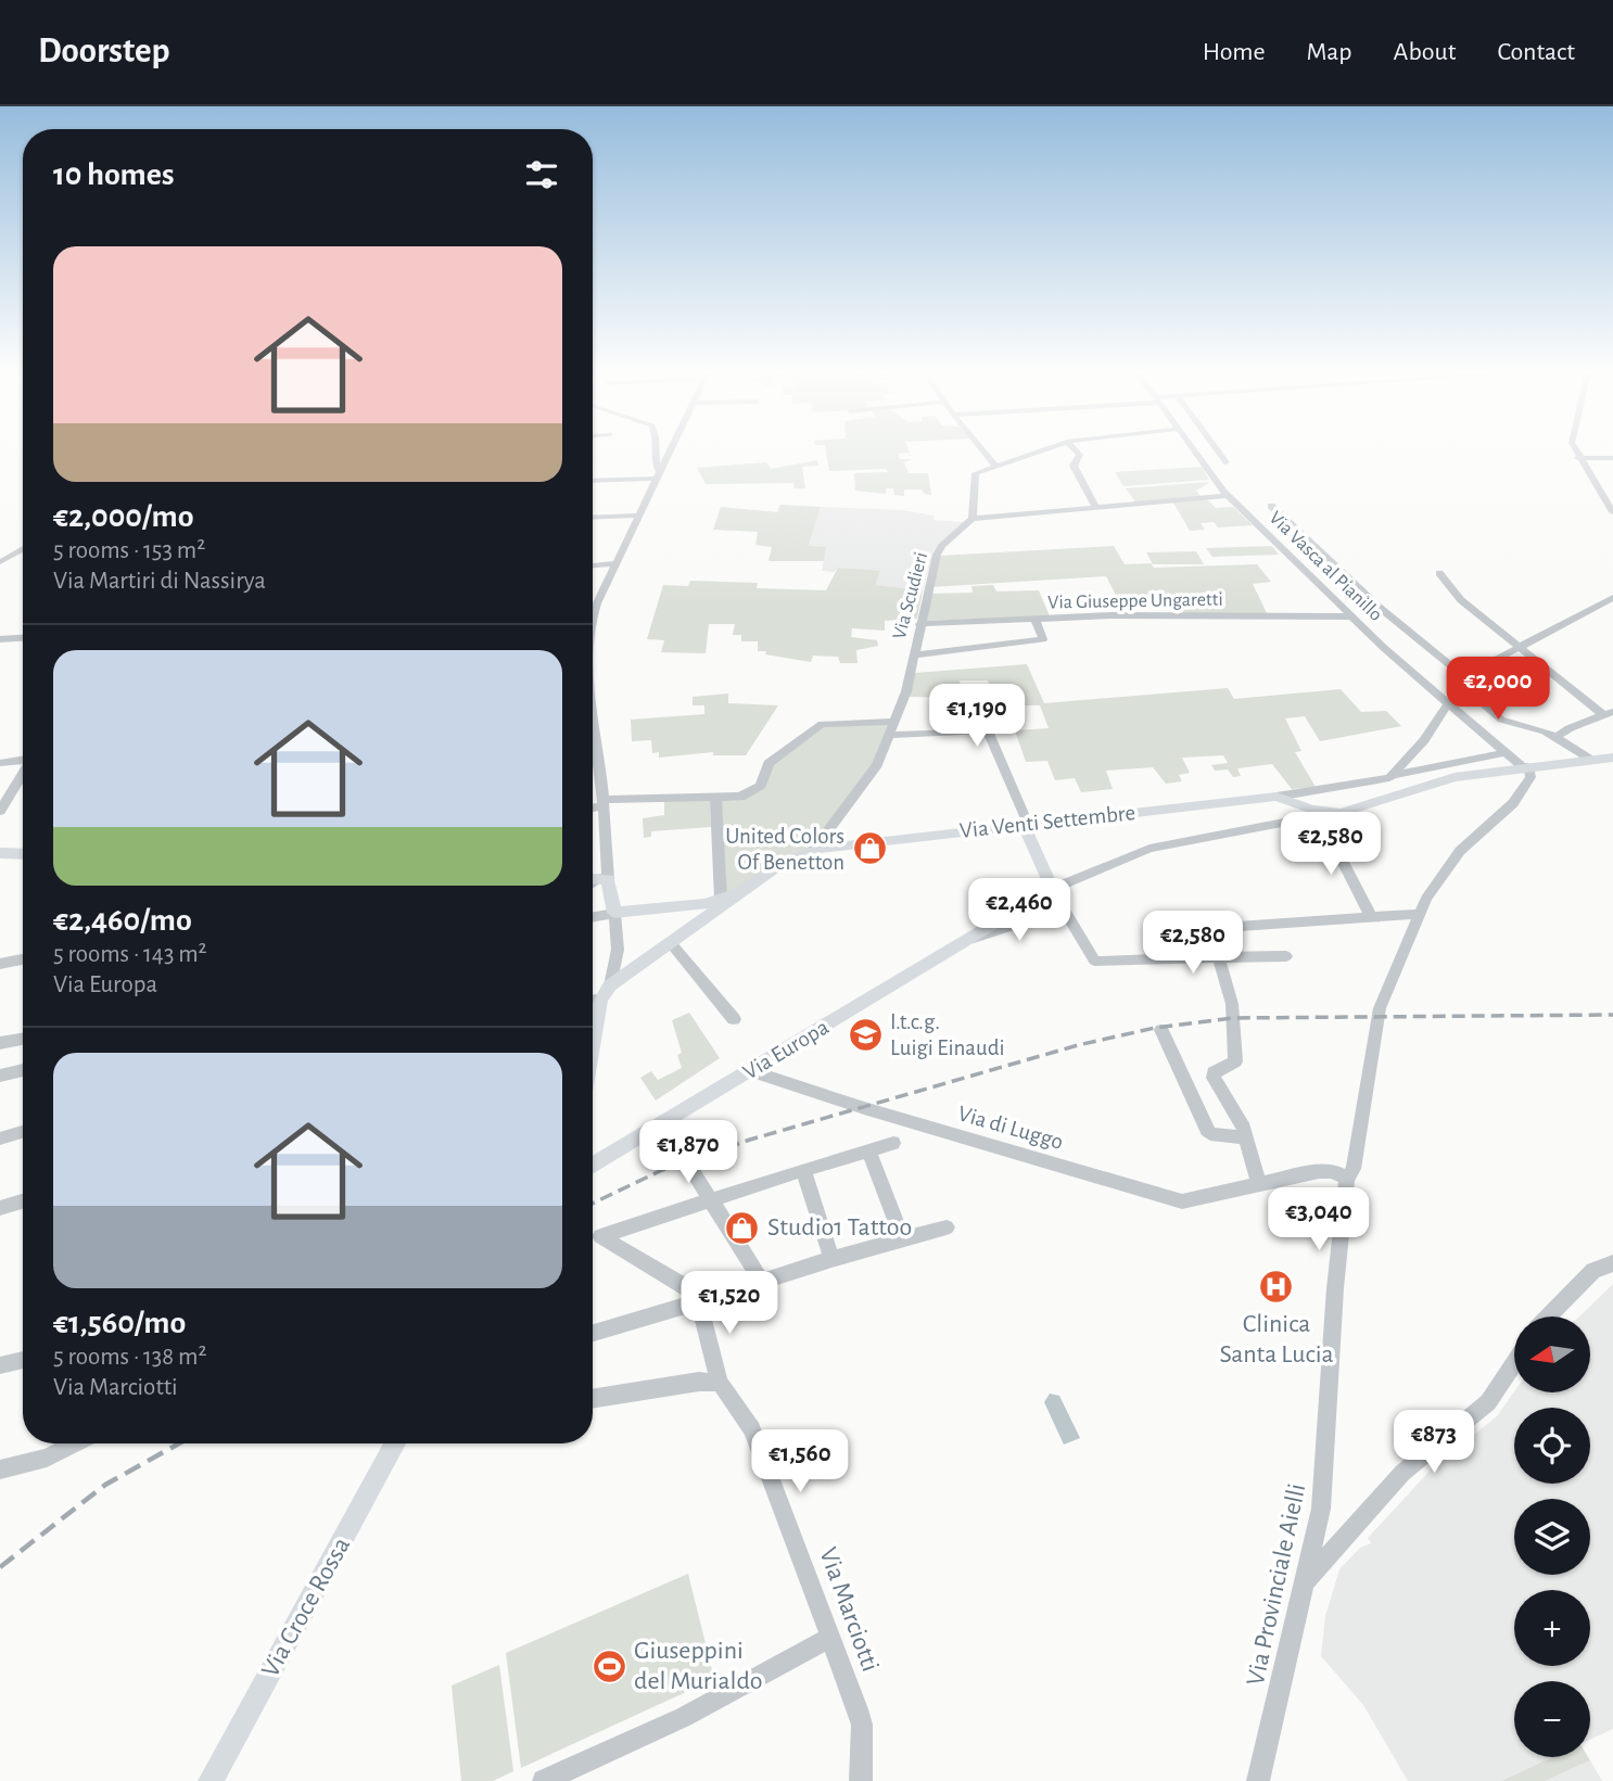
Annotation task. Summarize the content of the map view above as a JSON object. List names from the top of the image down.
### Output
{
  "streets": {
    "main road": ["Via Venti Settembre", "Via Europa", "Via Croce Rossa"],
    "street": [
      "Via Vasca al Pianillo",
      "Via Scudieri",
      "Via Giuseppe Ungaretti",
      "Via di Luggo",
      "Via Provinciale Aielli",
      "Via Marciotti"
    ]
  },
  "crossings": [
    ["Via Vasca al Pianillo", "Via Giuseppe Ungaretti"],
    ["Via Vasca al Pianillo", "Via Provinciale Aielli"],
    ["Via Scudieri", "Via Giuseppe Ungaretti"],
    ["Via Scudieri", "Via Venti Settembre"],
    ["Via Europa", "Via di Luggo"],
    ["Via di Luggo", "Via Provinciale Aielli"]
  ],
  "places": {
    "shop": ["United Colors Of Benetton", "Studio1 Tattoo"],
    "school or university": ["I.t.c.g. Luigi Einaudi"],
    "hospital": ["Clinica Santa Lucia"],
    "sports": ["Giuseppini del Murialdo"]
  },
  "north": "left",
  "page": {
    "header": "Doorstep",
    "nav": [
      "Home",
      "Map",
      "About",
      "Contact"
    ],
    "heading": "10 homes",
    "list": [
      {
        "name": "€2,000/mo",
        "note": "5 rooms · 153 m² · Via Martiri di Nassirya"
      },
      {
        "name": "€2,460/mo",
        "note": "5 rooms · 143 m² · Via Europa"
      },
      {
        "name": "€1,560/mo",
        "note": "5 rooms · 138 m² · Via Marciotti"
      }
    ],
    "price": [
      "€2,000",
      "€1,190",
      "€2,580",
      "€2,460",
      "€2,580",
      "€1,870",
      "€3,040",
      "€1,520",
      "€873",
      "€1,560"
    ],
    "map_buttons": ["+", "−"]
  }
}
